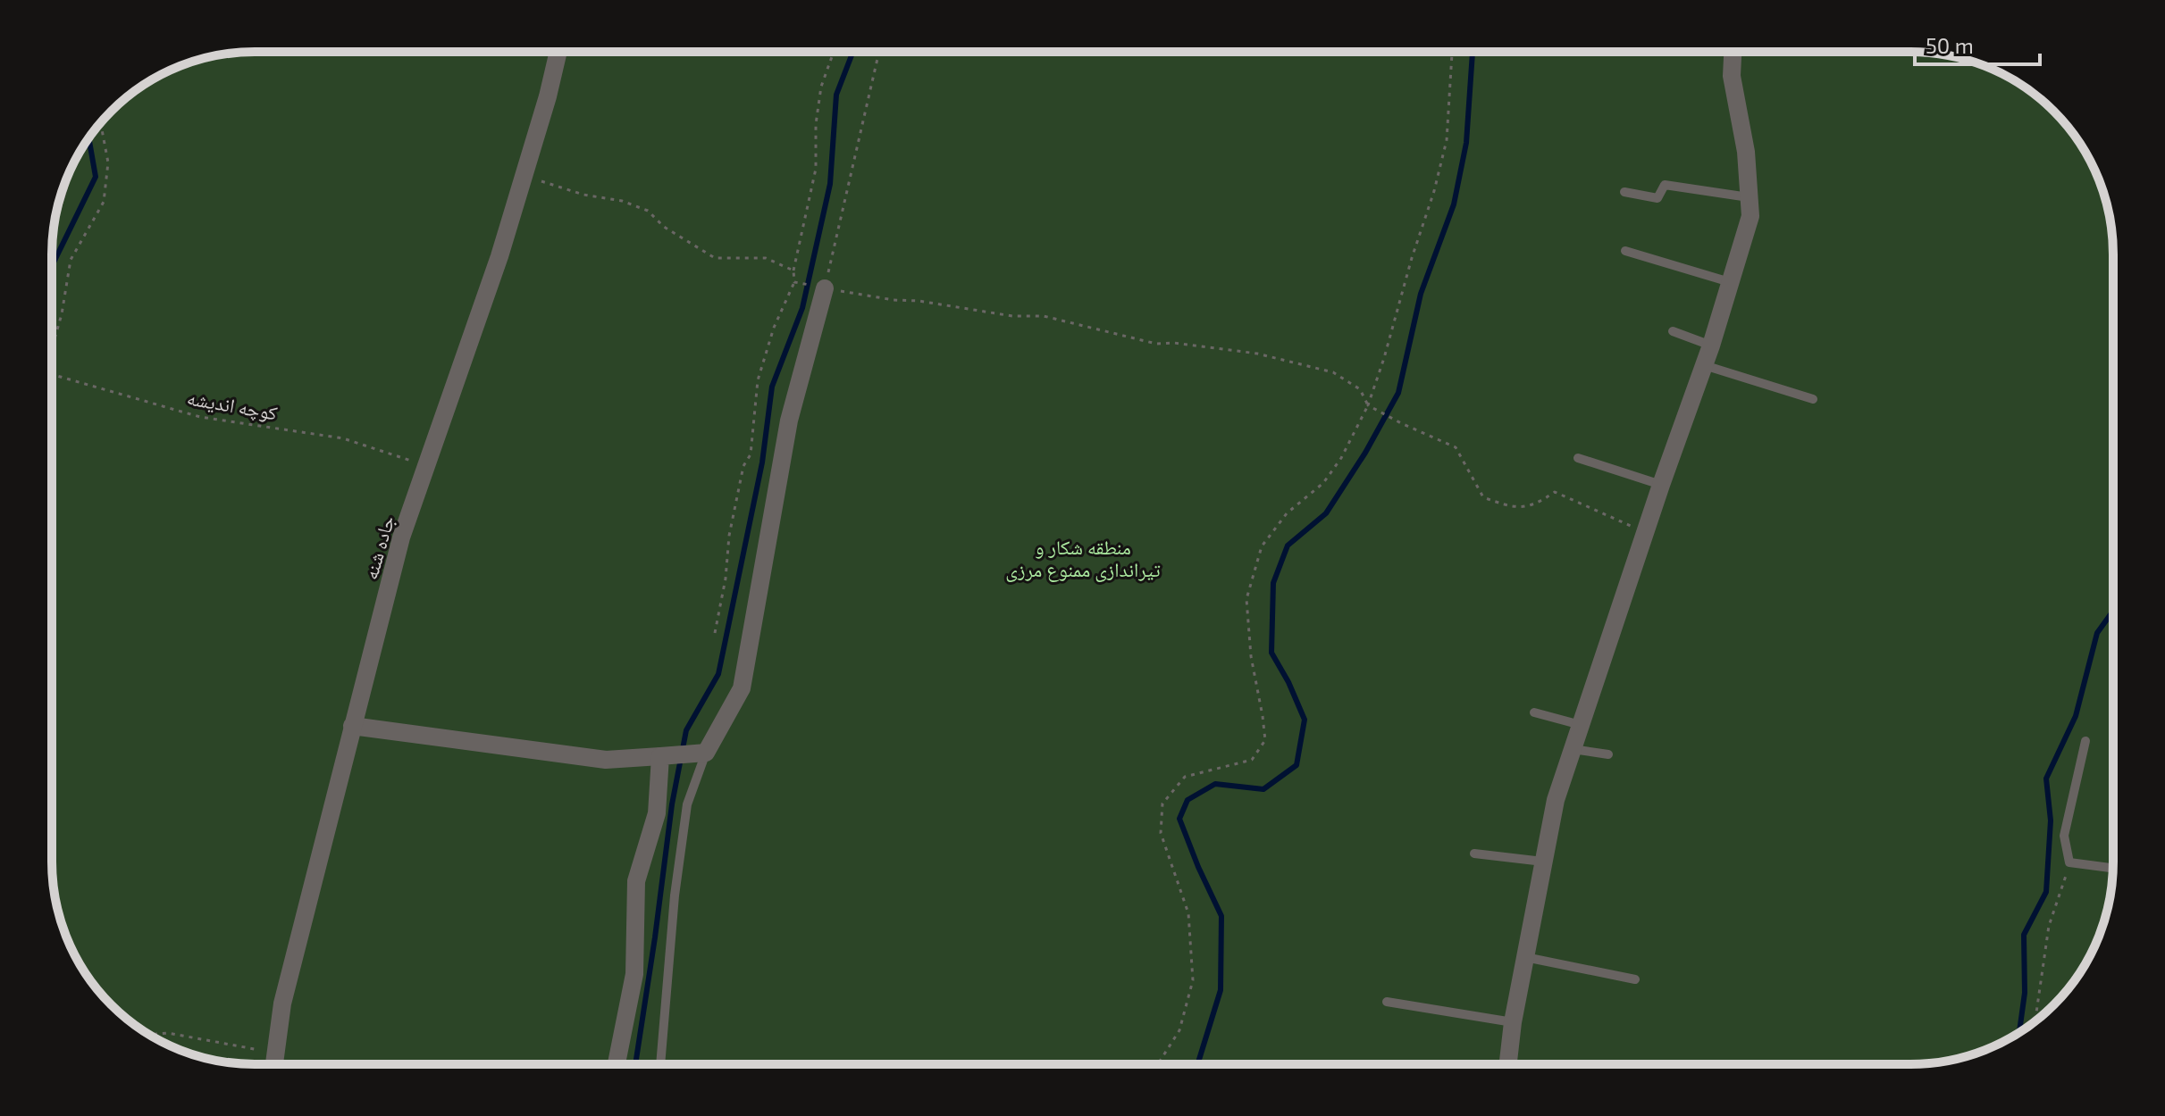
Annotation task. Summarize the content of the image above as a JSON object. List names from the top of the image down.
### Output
{
  "streets": {
    "street": ["جاده شنه"],
    "path": ["کوچه اندیشه"]
  },
  "crossings": [
    ["کوچه اندیشه", "جاده شنه"]
  ],
  "parks": ["منطقه شکار و تیراندازی ممنوع مرزی"],
  "scale_bar": "50 m"
}
